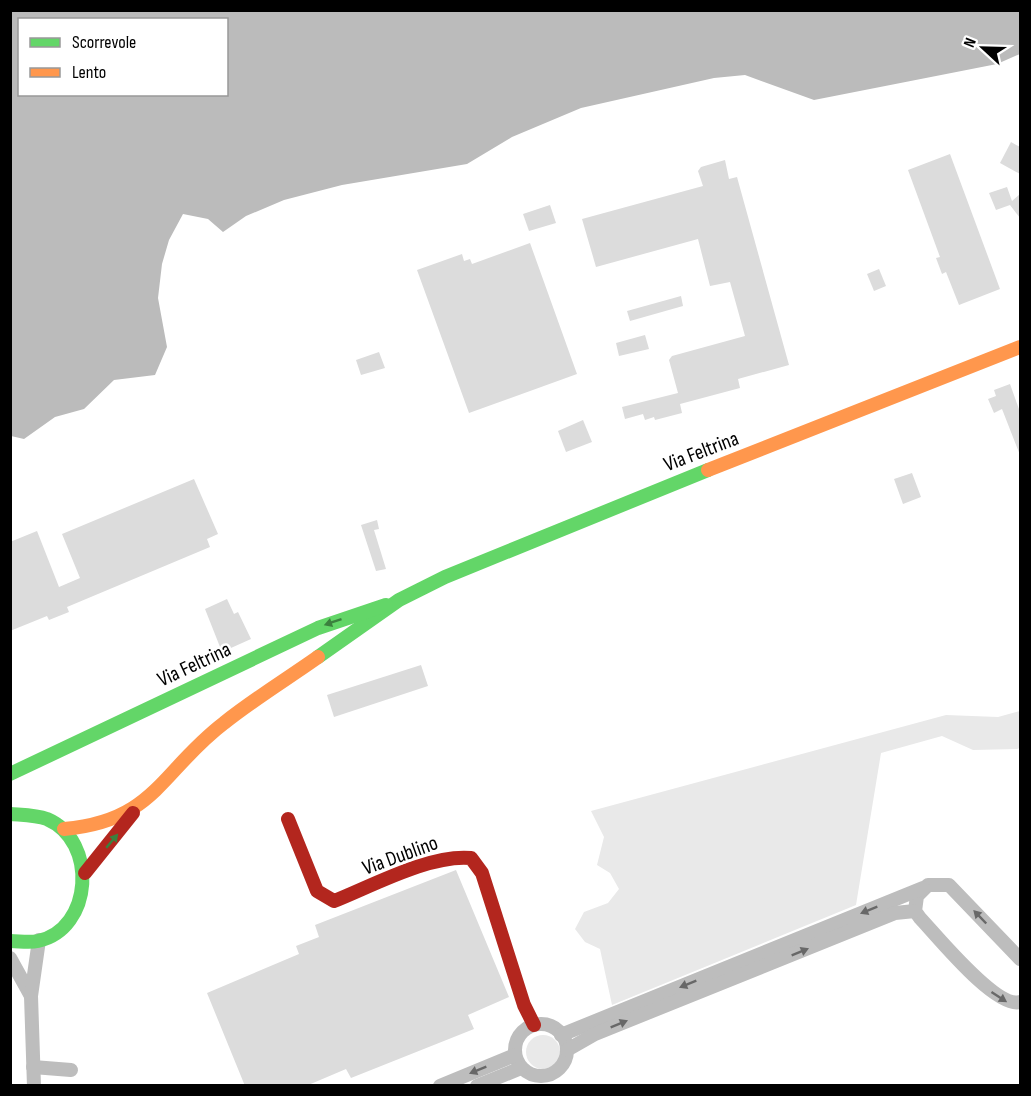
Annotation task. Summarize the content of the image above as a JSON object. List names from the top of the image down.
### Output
{
  "streets": {
    "main road": ["Via Feltrina", "Via Dublino"]
  },
  "legend": ["Scorrevole", "Lento"],
  "north": "left"
}
